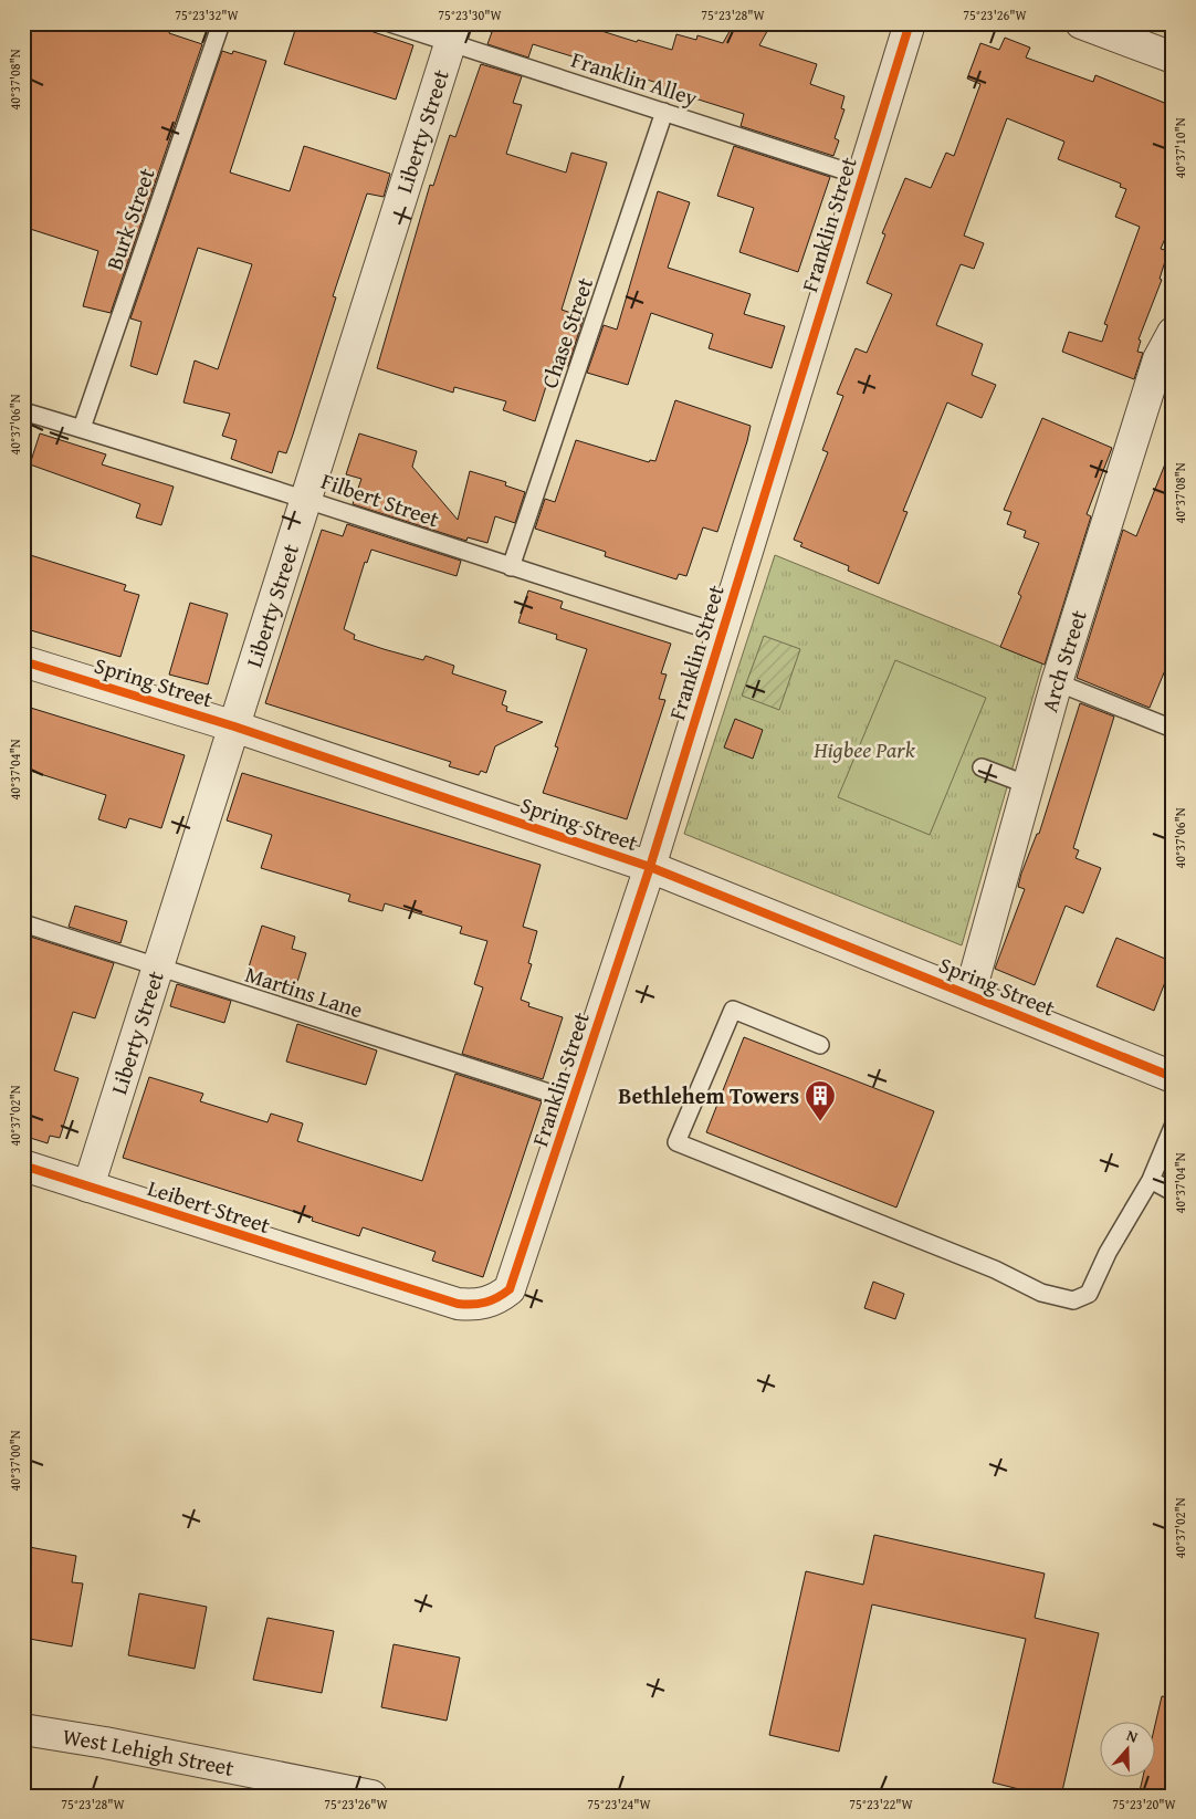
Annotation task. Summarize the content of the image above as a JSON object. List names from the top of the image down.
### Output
{
  "streets": {
    "street": [
      "Liberty Street",
      "Franklin Street",
      "Arch Street",
      "Spring Street",
      "Leibert Street",
      "West Lehigh Street"
    ],
    "lane": [
      "Franklin Alley",
      "Burk Street",
      "Chase Street",
      "Filbert Street",
      "Martins Lane"
    ]
  },
  "crossings": [
    ["Franklin Alley", "Liberty Street"],
    ["Franklin Alley", "Franklin Street"],
    ["Franklin Alley", "Chase Street"],
    ["Liberty Street", "Filbert Street"],
    ["Liberty Street", "Spring Street"],
    ["Liberty Street", "Martins Lane"],
    ["Liberty Street", "Leibert Street"],
    ["Burk Street", "Filbert Street"],
    ["Franklin Street", "Filbert Street"],
    ["Franklin Street", "Spring Street"],
    ["Franklin Street", "Martins Lane"],
    ["Franklin Street", "Leibert Street"],
    ["Chase Street", "Filbert Street"],
    ["Arch Street", "Spring Street"]
  ],
  "parks": ["Higbee Park"],
  "places": {
    "building": ["Bethlehem Towers"]
  },
  "north": "top",
  "coordinates": [
    "75°23'32\"W",
    "75°23'30\"W",
    "75°23'28\"W",
    "75°23'26\"W",
    "40°37'08\"N",
    "40°37'10\"N",
    "40°37'06\"N",
    "40°37'04\"N",
    "40°37'02\"N",
    "40°37'00\"N",
    "75°23'24\"W",
    "75°23'22\"W",
    "75°23'20\"W"
  ]
}
